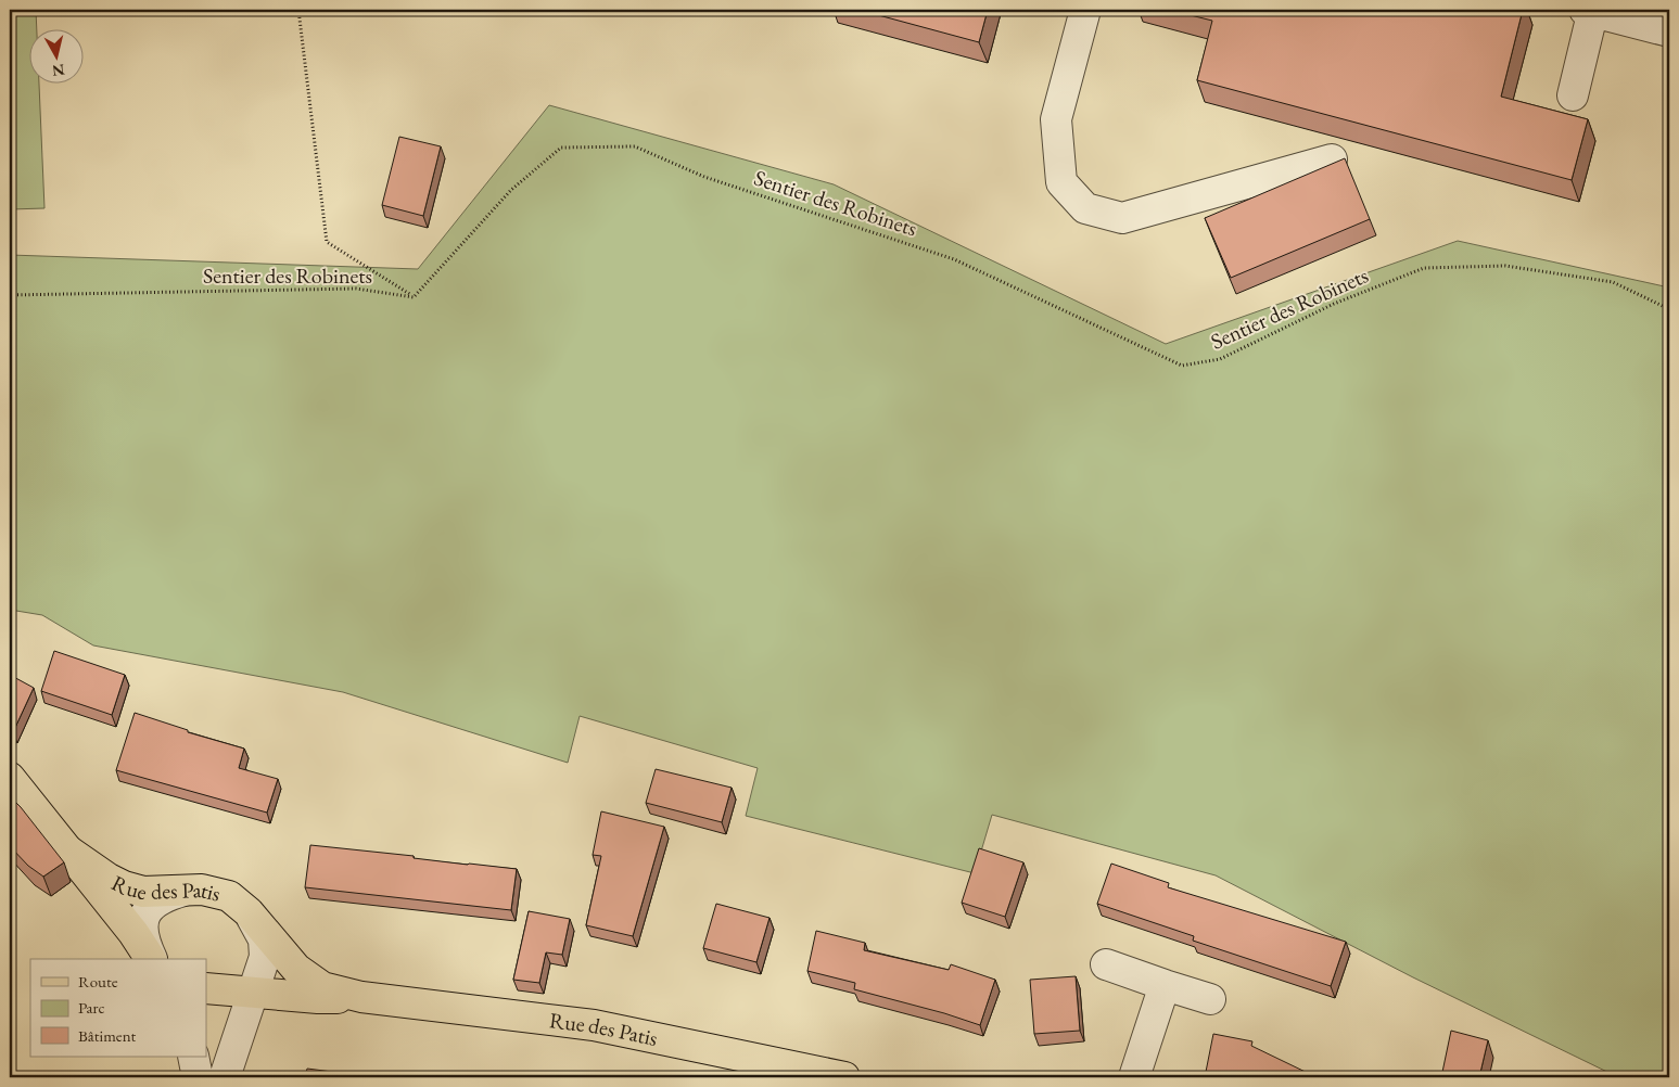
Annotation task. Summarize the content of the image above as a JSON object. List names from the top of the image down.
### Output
{
  "streets": {
    "main road": ["Rue des Patis"],
    "path": ["Sentier des Robinets"]
  },
  "legend": ["Route", "Parc", "Bâtiment"],
  "north": "bottom"
}
